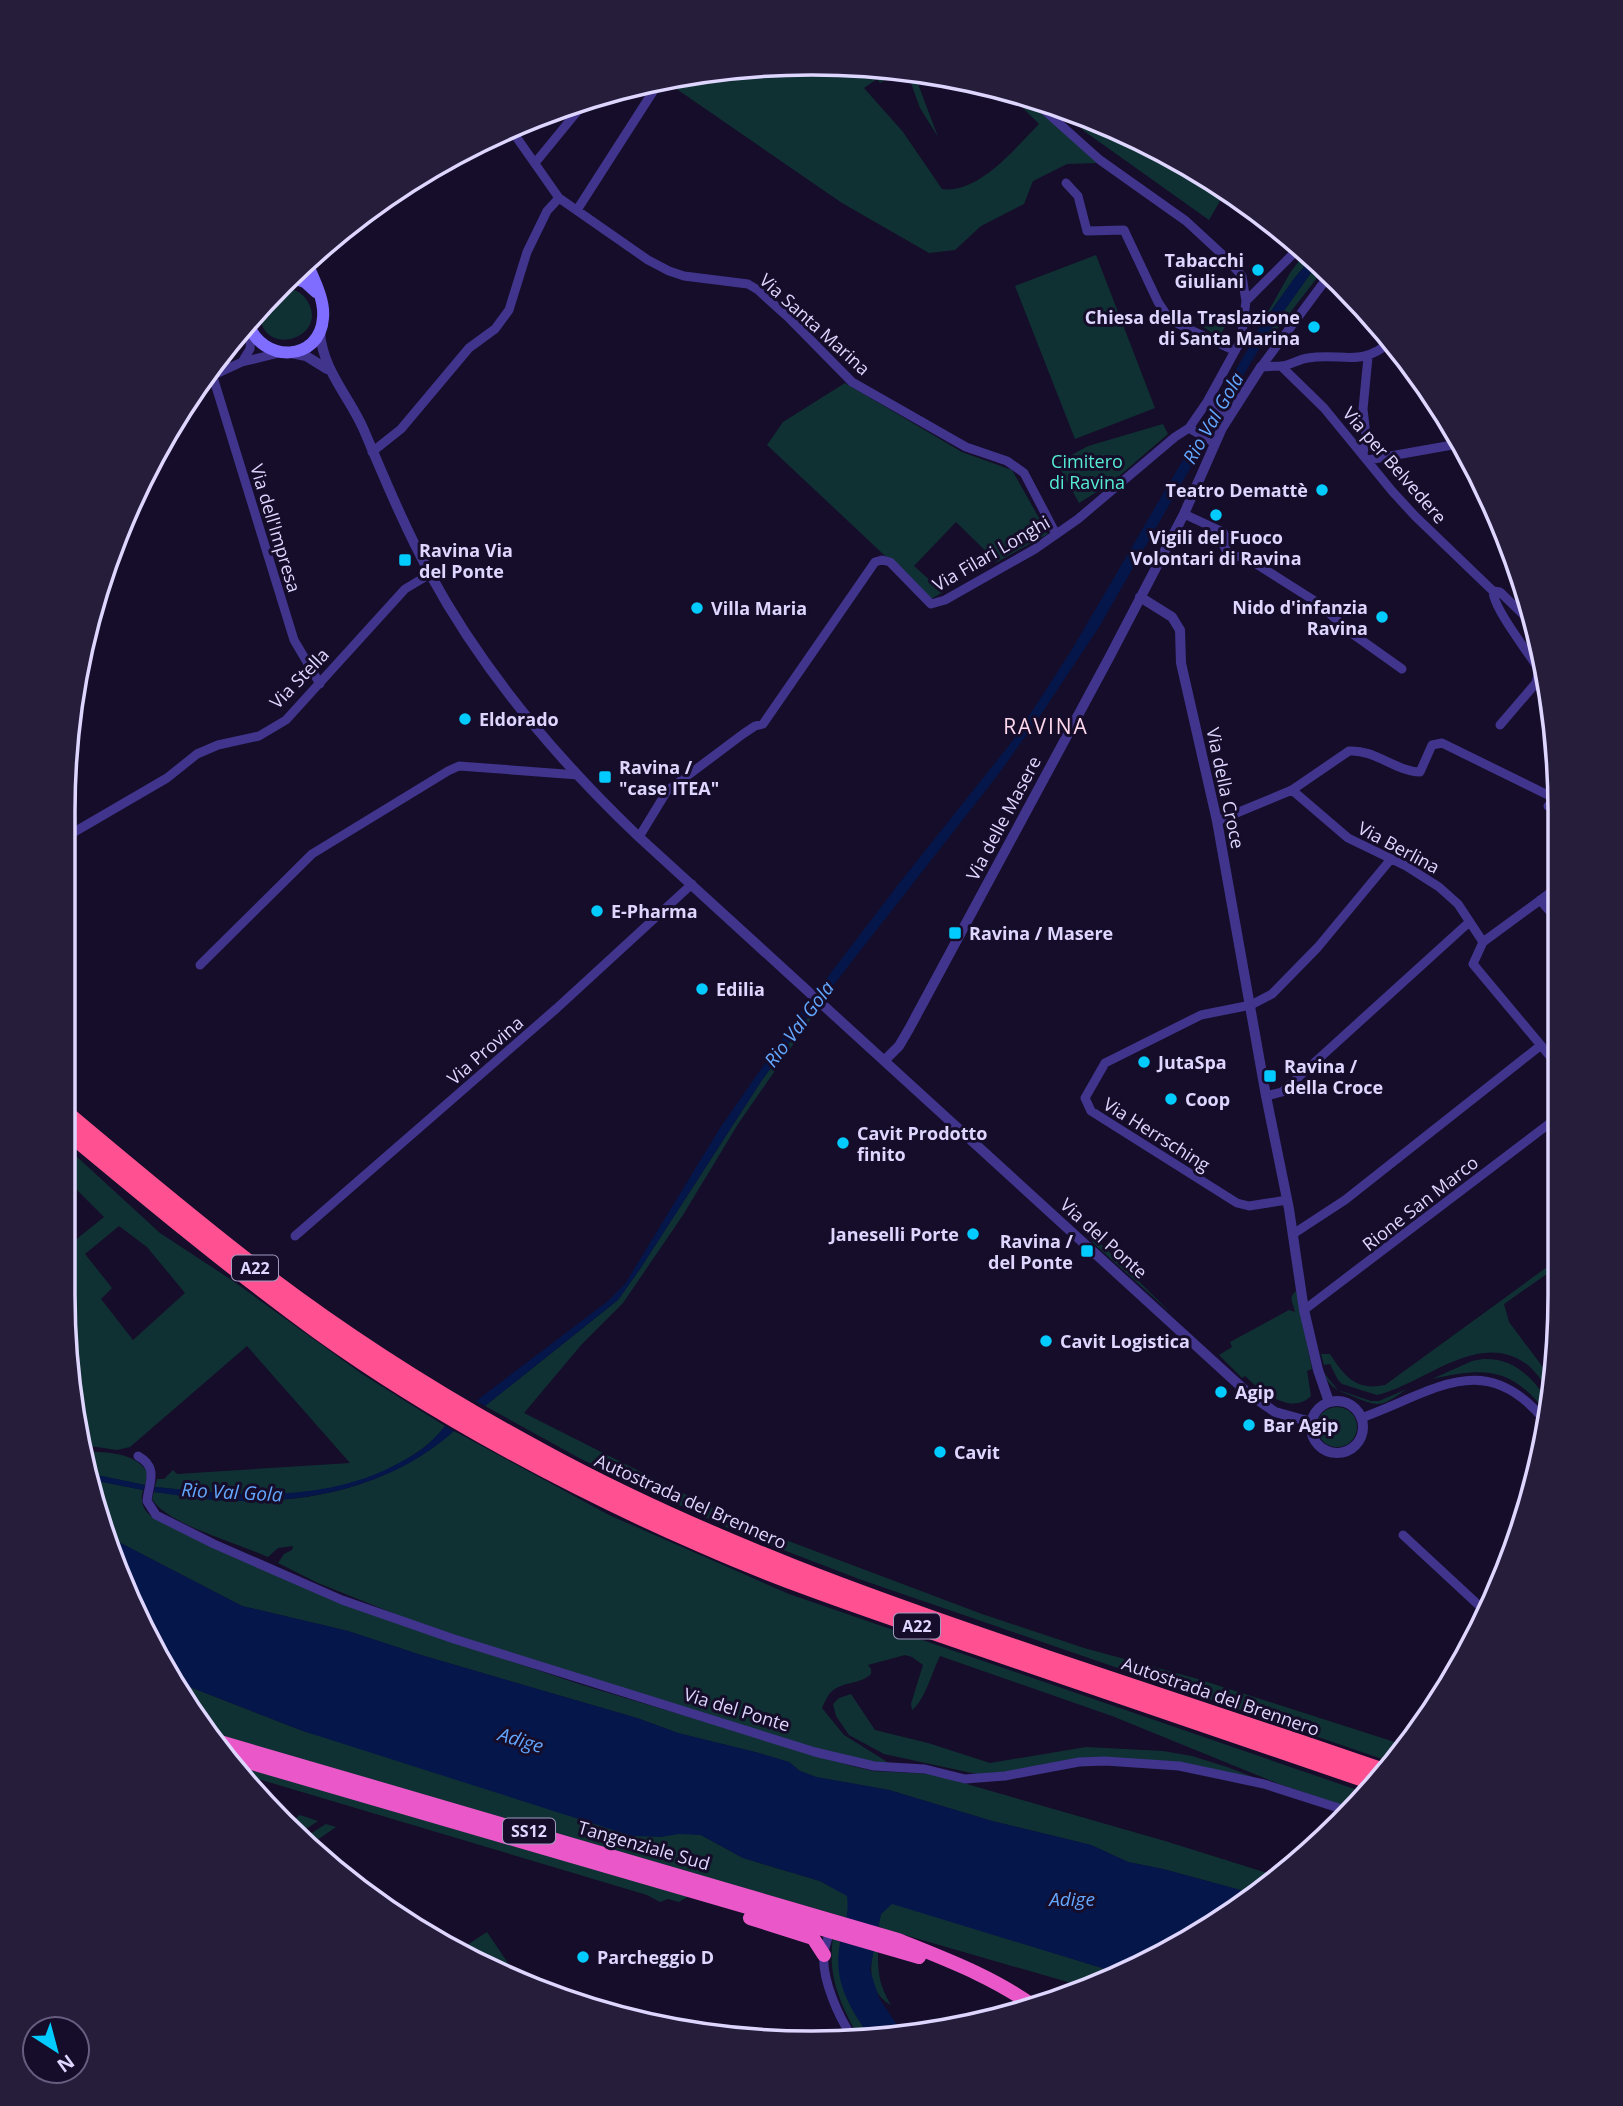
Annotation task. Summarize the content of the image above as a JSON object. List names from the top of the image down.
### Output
{
  "streets": {
    "highway": [
      "A22",
      "Autostrada del Brennero",
      "SS12",
      "Tangenziale Sud"
    ],
    "street": [
      "Via Santa Marina",
      "Via per Belvedere",
      "Via dell'Impresa",
      "Via Filari Longhi",
      "Via Stella",
      "Via della Croce",
      "Via delle Masere",
      "Via Berlina",
      "Via Provina",
      "Via Herrsching",
      "Rione San Marco",
      "Via del Ponte"
    ]
  },
  "crossings": [
    ["Via Santa Marina", "Via Filari Longhi"],
    ["Via dell'Impresa", "Via Stella"],
    ["Via Filari Longhi", "Via delle Masere"],
    ["Via della Croce", "Via delle Masere"],
    ["Via della Croce", "Via Herrsching"],
    ["Via della Croce", "Rione San Marco"],
    ["Via della Croce", "Via del Ponte"],
    ["Via delle Masere", "Via del Ponte"],
    ["SS12", "Tangenziale Sud"]
  ],
  "districts": ["RAVINA"],
  "water": ["Rio Val Gola", "Adige"],
  "parks": ["Cimitero di Ravina"],
  "places": {
    "other": [
      "Tabacchi Giuliani",
      "Chiesa della Traslazione di Santa Marina",
      "Teatro Demattè",
      "Vigili del Fuoco Volontari di Ravina",
      "Villa Maria",
      "Nido d'infanzia Ravina",
      "Eldorado",
      "E-Pharma",
      "Edilia",
      "JutaSpa",
      "Coop",
      "Cavit Prodotto finito",
      "Janeselli Porte",
      "Cavit Logistica",
      "Agip",
      "Bar Agip",
      "Cavit",
      "Parcheggio D"
    ],
    "transit": [
      "Ravina Via del Ponte",
      "Ravina / \"case ITEA\"",
      "Ravina / Masere",
      "Ravina / della Croce",
      "Ravina / del Ponte"
    ]
  },
  "north": "bottom right"
}
